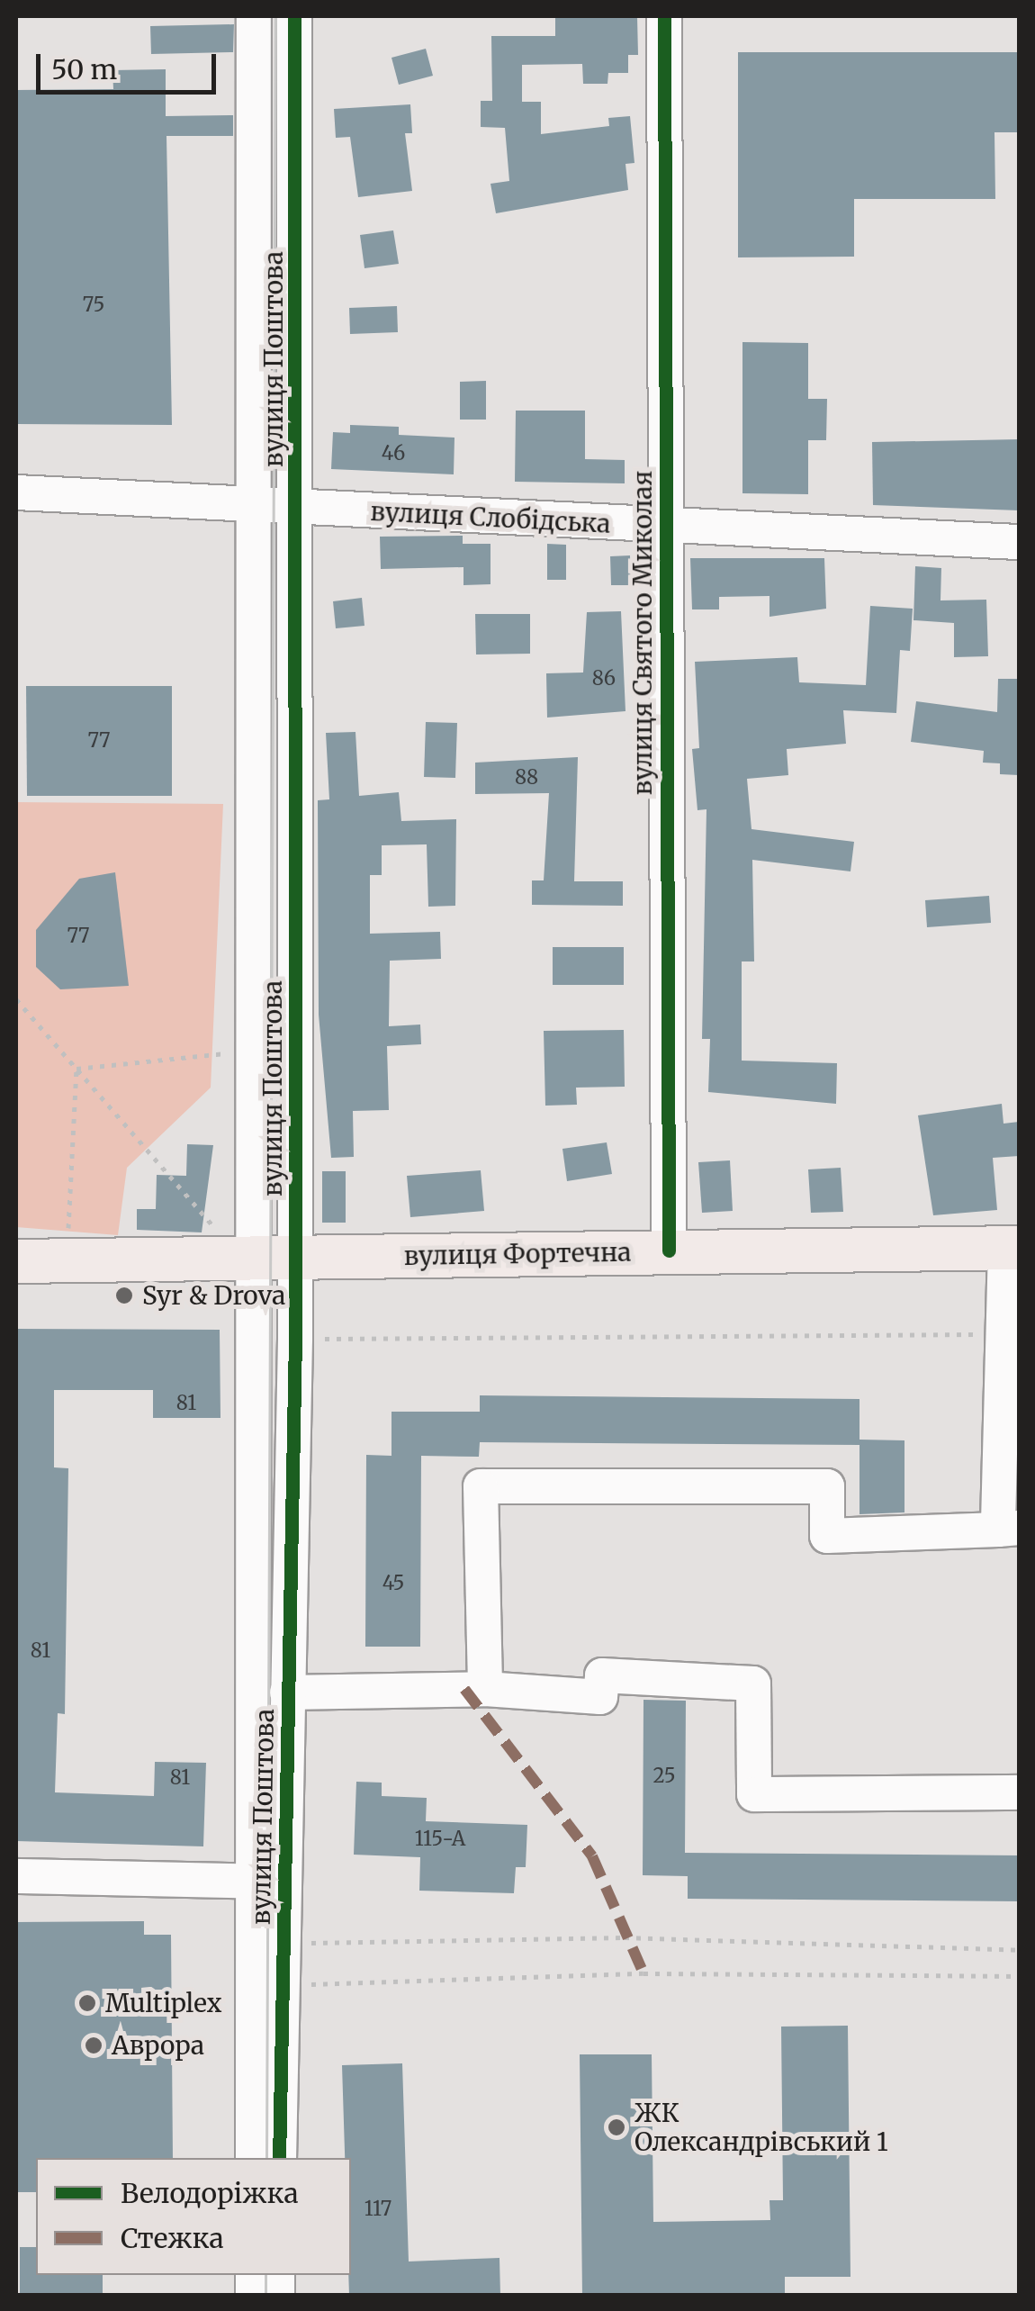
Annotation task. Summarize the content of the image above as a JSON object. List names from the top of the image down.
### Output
{
  "streets": {
    "main road": ["вулиця Фортечна"],
    "street": ["вулиця Поштова", "вулиця Слобідська", "вулиця Святого Миколая"]
  },
  "crossings": [
    ["вулиця Поштова", "вулиця Слобідська"],
    ["вулиця Поштова", "вулиця Фортечна"],
    ["вулиця Слобідська", "вулиця Святого Миколая"],
    ["вулиця Святого Миколая", "вулиця Фортечна"]
  ],
  "places": [
    "Syr & Drova",
    "Multiplex",
    "Аврора",
    "ЖК Олександрівський 1"
  ],
  "house_numbers": [
    "75",
    "46",
    "86",
    "77",
    "88",
    "77",
    "81",
    "45",
    "81",
    "25",
    "81",
    "115-А",
    "117"
  ],
  "legend": ["Велодоріжка", "Стежка"],
  "scale_bar": "50 m"
}
